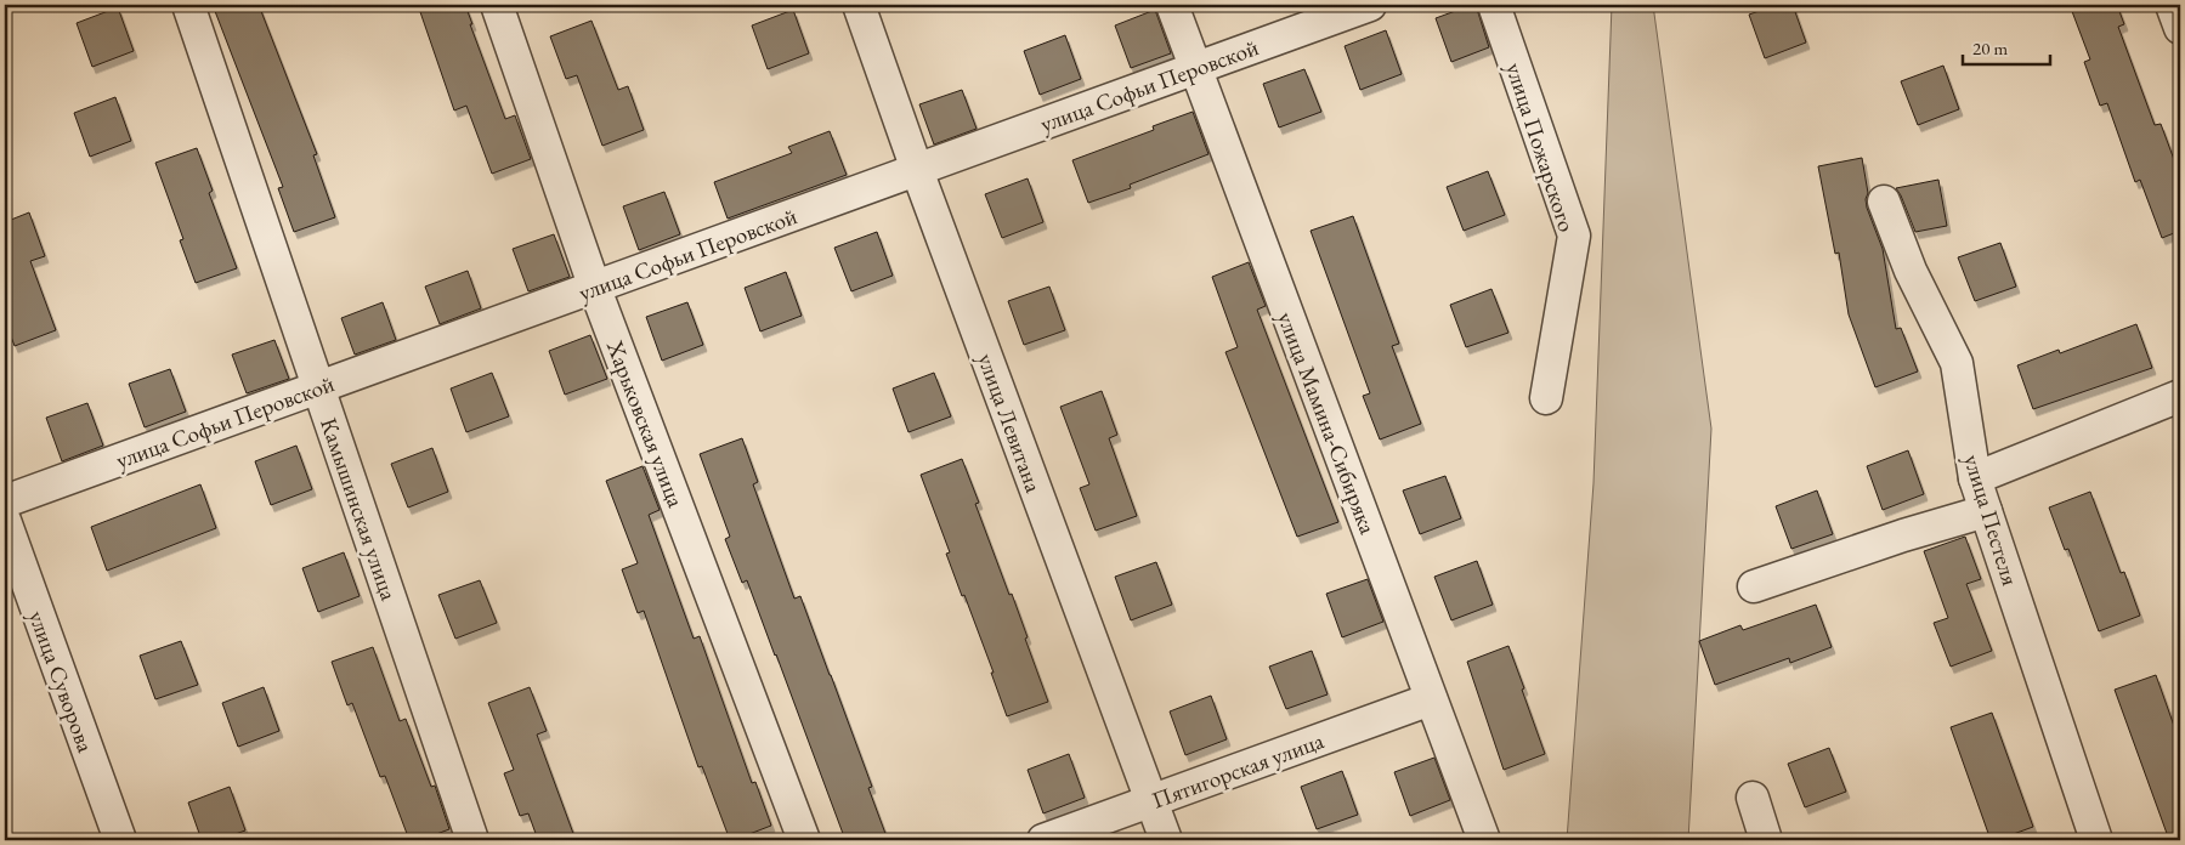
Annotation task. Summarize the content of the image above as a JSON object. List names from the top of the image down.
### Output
{
  "streets": {
    "street": [
      "улица Софьи Перовской",
      "улица Пожарского",
      "улица Левитана",
      "улица Мамина-Сибиряка",
      "Харьковская улица",
      "Камышинская улица",
      "улица Пестеля",
      "улица Суворова",
      "Пятигорская улица"
    ]
  },
  "crossings": [
    ["улица Софьи Перовской", "улица Левитана"],
    ["улица Софьи Перовской", "улица Мамина-Сибиряка"],
    ["улица Софьи Перовской", "Харьковская улица"],
    ["улица Софьи Перовской", "Камышинская улица"],
    ["улица Левитана", "Пятигорская улица"],
    ["улица Мамина-Сибиряка", "Пятигорская улица"]
  ],
  "scale_bar": "20 m"
}
